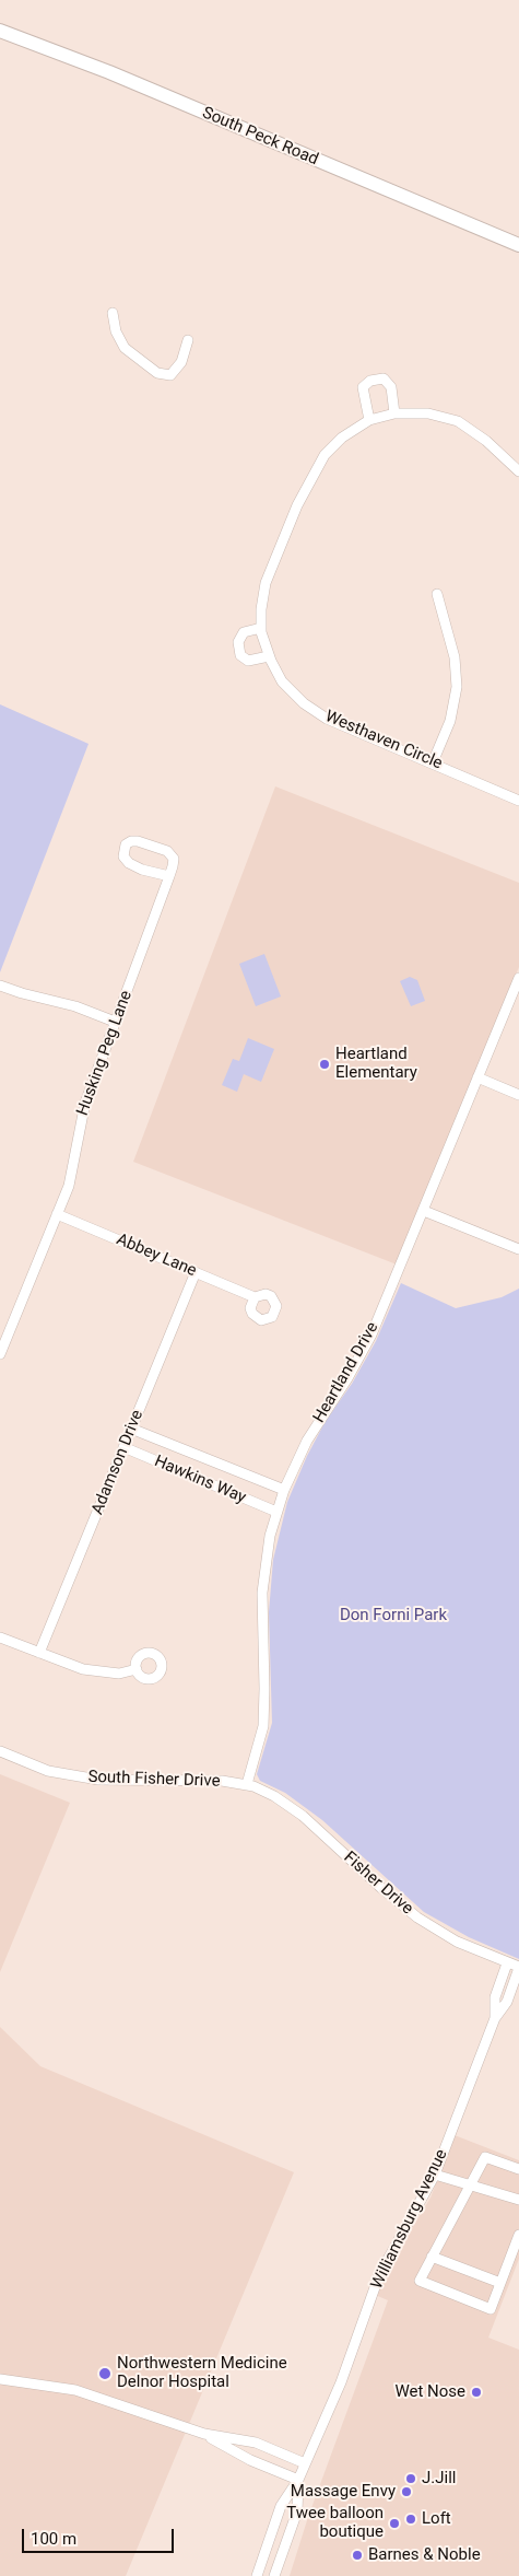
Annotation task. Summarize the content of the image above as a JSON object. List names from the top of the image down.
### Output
{
  "streets": {
    "main road": ["South Peck Road"],
    "street": [
      "Westhaven Circle",
      "Husking Peg Lane",
      "Abbey Lane",
      "Heartland Drive",
      "Adamson Drive",
      "Hawkins Way",
      "South Fisher Drive",
      "Fisher Drive",
      "Williamsburg Avenue"
    ]
  },
  "crossings": [
    ["Husking Peg Lane", "Abbey Lane"],
    ["Abbey Lane", "Adamson Drive"],
    ["Heartland Drive", "Hawkins Way"],
    ["Heartland Drive", "South Fisher Drive"],
    ["Heartland Drive", "Fisher Drive"],
    ["Adamson Drive", "Hawkins Way"],
    ["South Fisher Drive", "Fisher Drive"],
    ["Fisher Drive", "Williamsburg Avenue"]
  ],
  "parks": ["Don Forni Park"],
  "places": [
    "Heartland Elementary",
    "Northwestern Medicine Delnor Hospital",
    "Wet Nose",
    "J.Jill",
    "Massage Envy",
    "Loft",
    "Twee balloon boutique",
    "Barnes & Noble"
  ],
  "scale_bar": "100 m"
}
